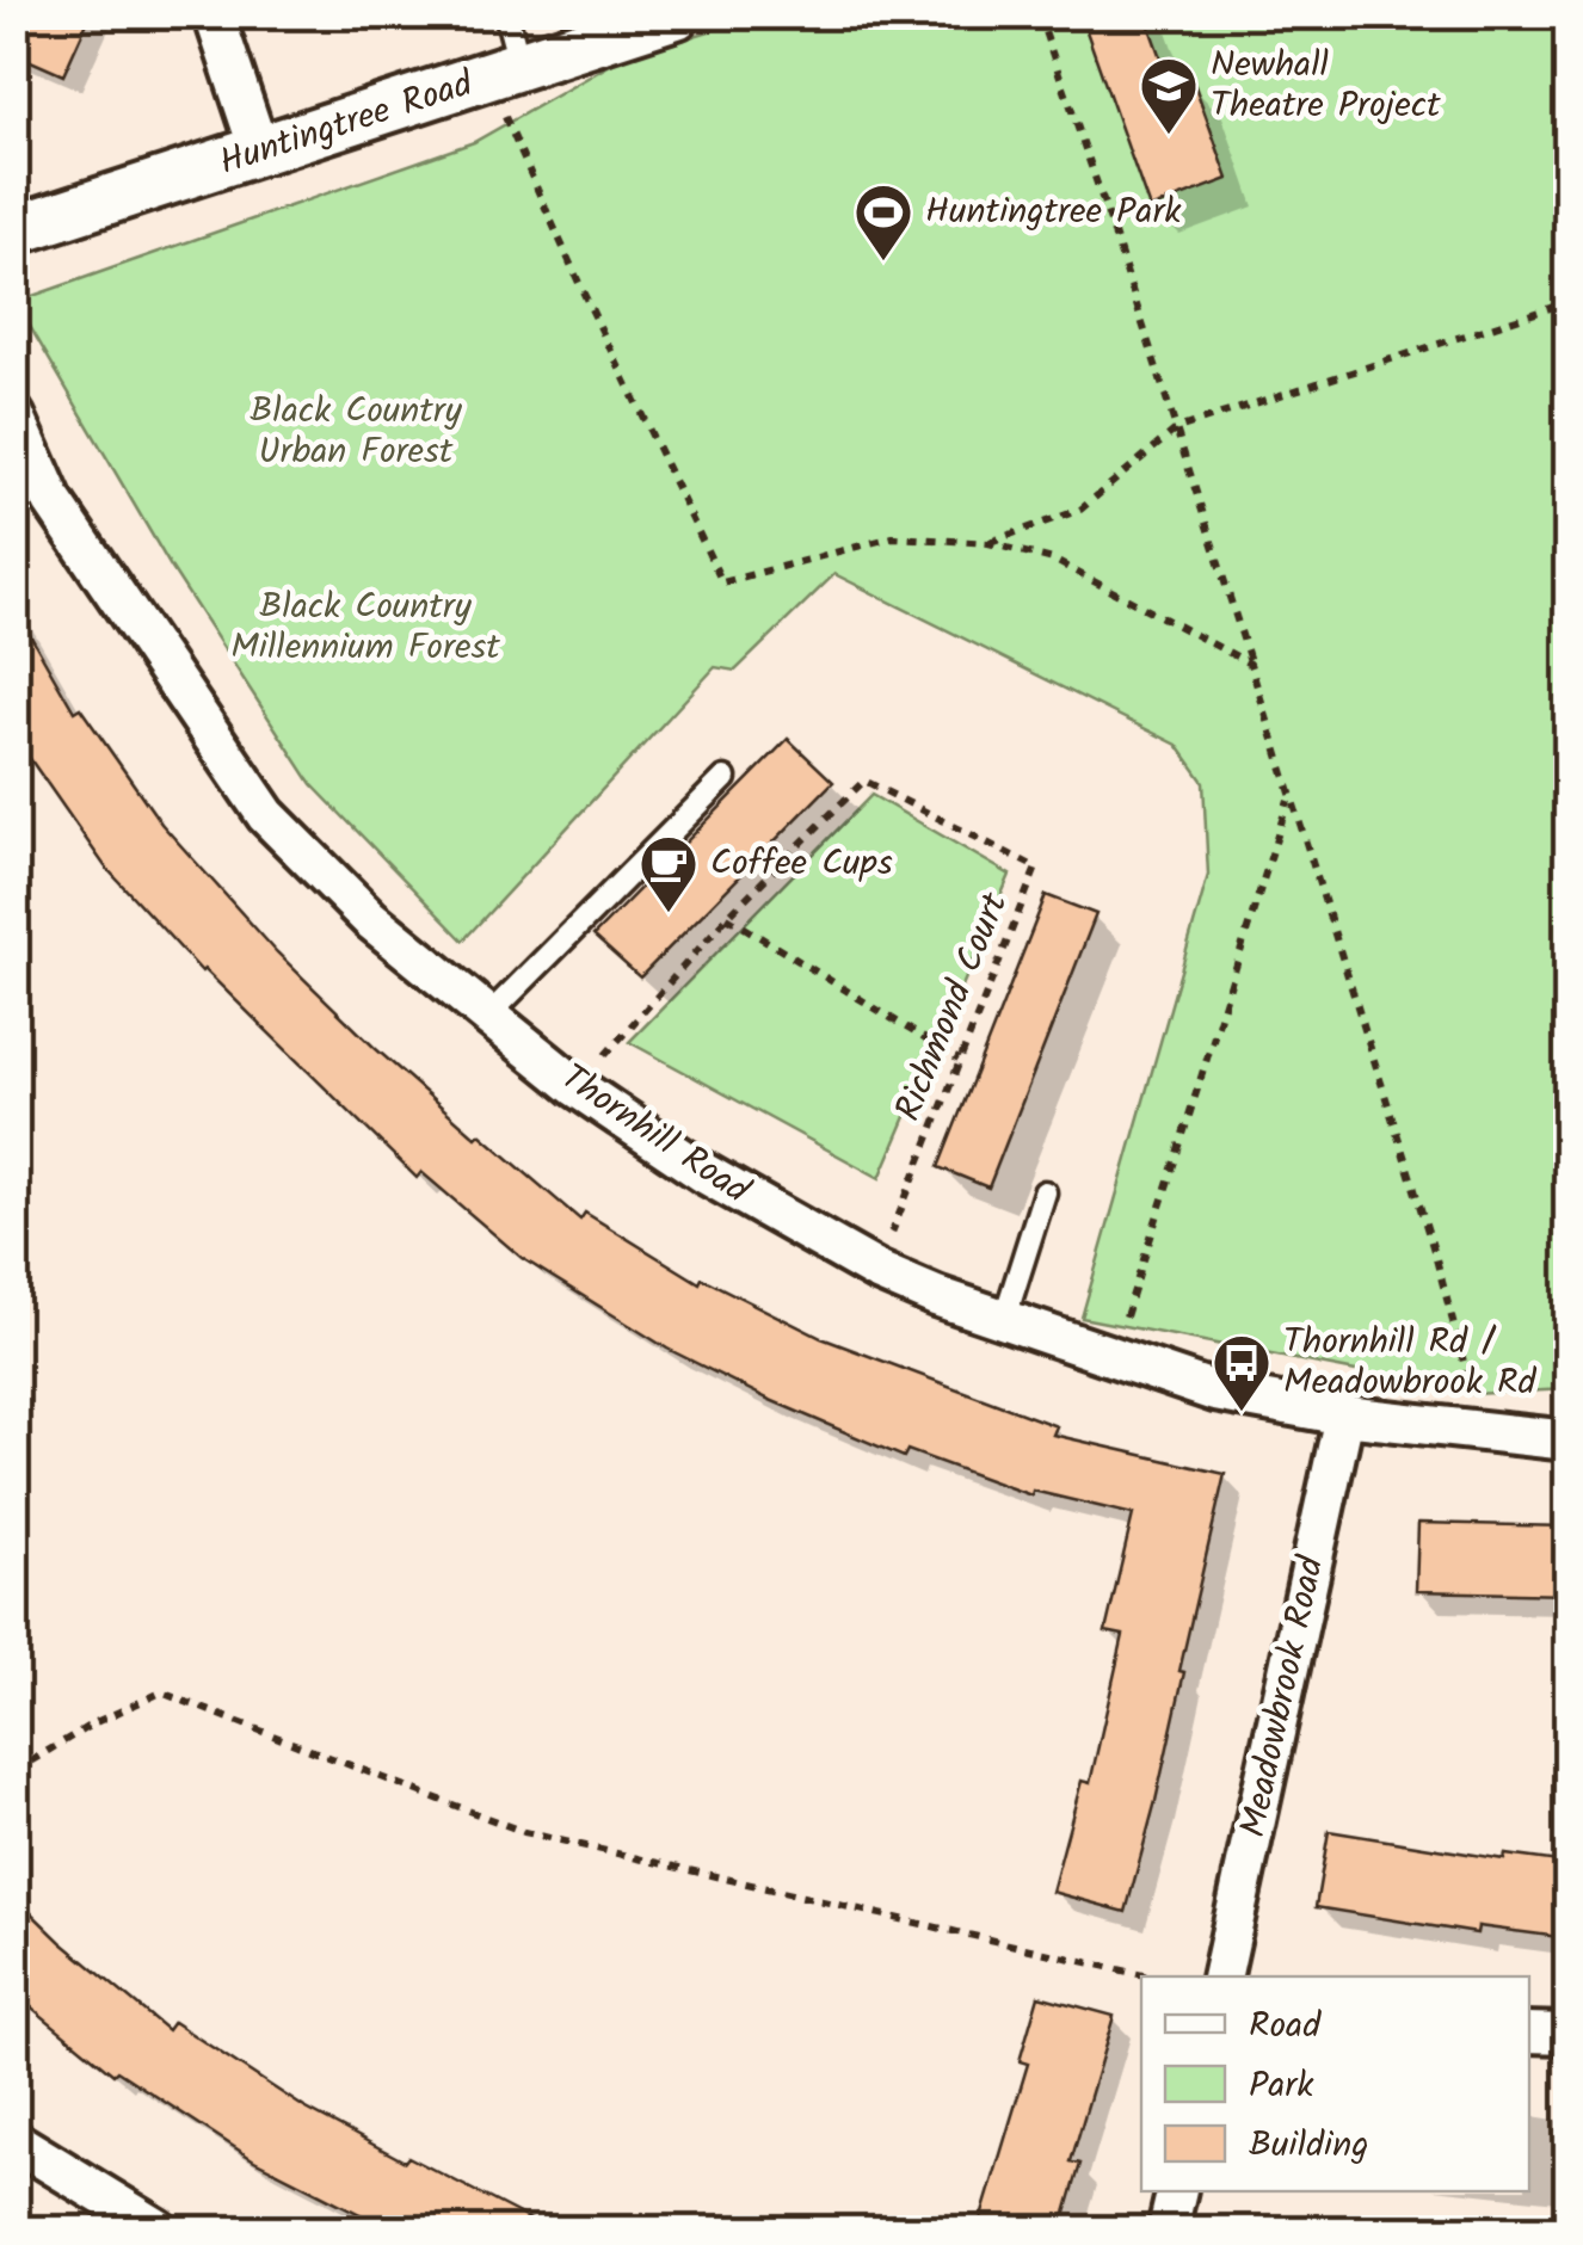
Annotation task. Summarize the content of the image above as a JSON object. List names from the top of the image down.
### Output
{
  "streets": {
    "street": ["Huntingtree Road", "Thornhill Road", "Meadowbrook Road"],
    "path": ["Richmond Court"]
  },
  "crossings": [
    ["Richmond Court", "Thornhill Road"],
    ["Thornhill Road", "Meadowbrook Road"]
  ],
  "parks": ["Black Country Urban Forest", "Black Country Millennium Forest"],
  "places": {
    "school or university": ["Newhall Theatre Project"],
    "sports": ["Huntingtree Park"],
    "cafe": ["Coffee Cups"],
    "bus stop": ["Thornhill Rd / Meadowbrook Rd"]
  },
  "legend": ["Road", "Park", "Building"]
}
